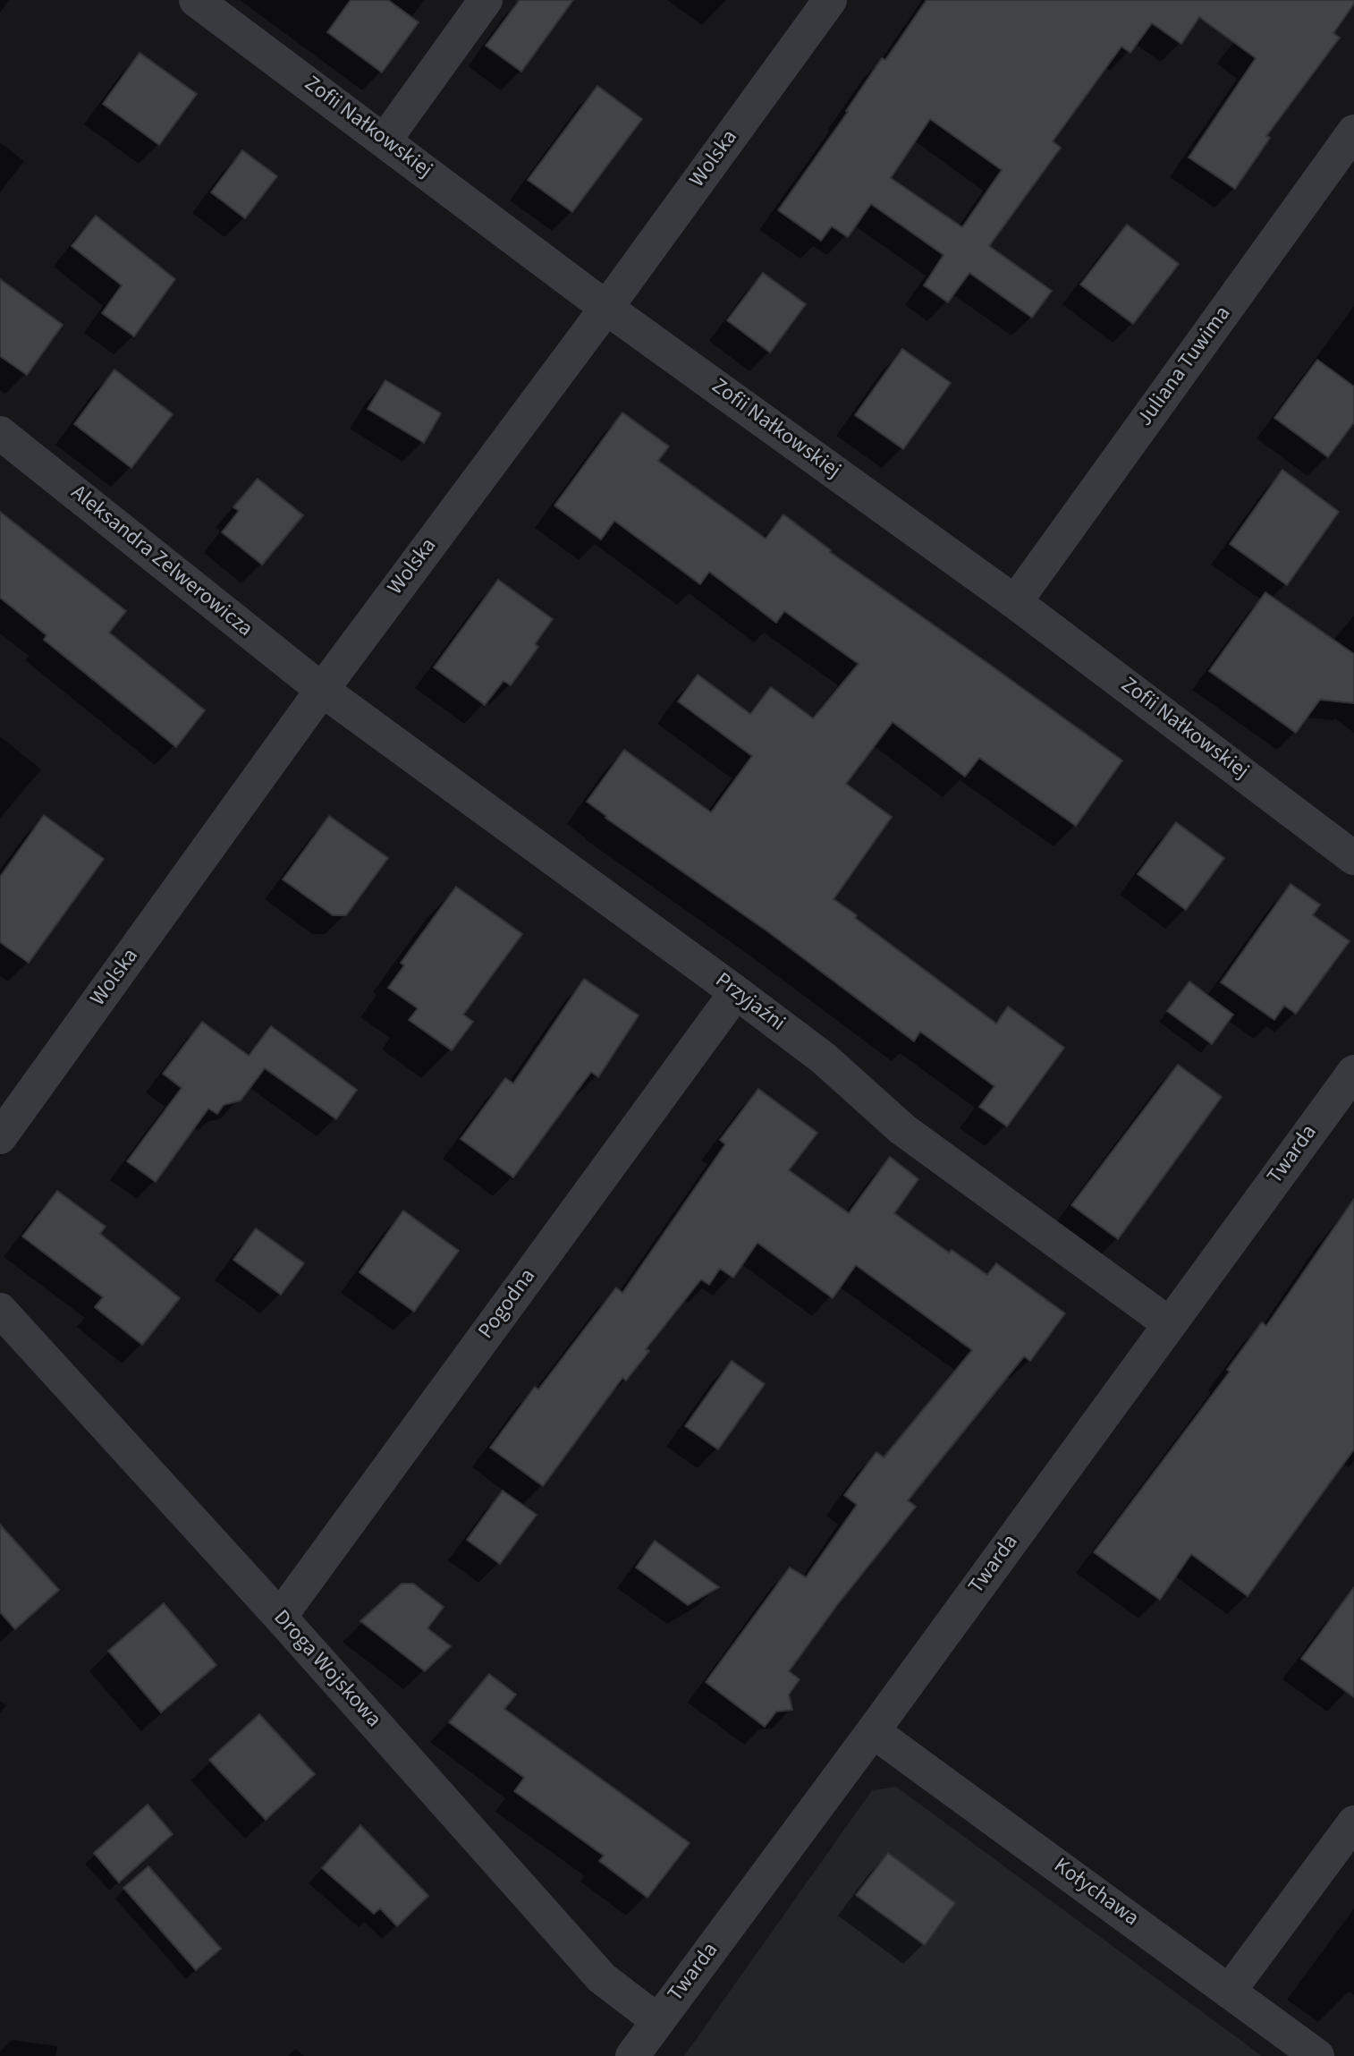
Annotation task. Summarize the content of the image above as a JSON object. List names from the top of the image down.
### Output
{
  "streets": {
    "street": [
      "Zofii Nałkowskiej",
      "Wolska",
      "Juliana Tuwima",
      "Aleksandra Zelwerowicza",
      "Przyjaźni",
      "Twarda",
      "Pogodna",
      "Droga Wojskowa",
      "Kołychawa"
    ]
  },
  "crossings": [
    ["Zofii Nałkowskiej", "Wolska"],
    ["Zofii Nałkowskiej", "Juliana Tuwima"],
    ["Wolska", "Aleksandra Zelwerowicza"],
    ["Wolska", "Przyjaźni"],
    ["Aleksandra Zelwerowicza", "Przyjaźni"],
    ["Przyjaźni", "Twarda"],
    ["Przyjaźni", "Pogodna"],
    ["Twarda", "Droga Wojskowa"],
    ["Twarda", "Kołychawa"],
    ["Pogodna", "Droga Wojskowa"]
  ]
}
